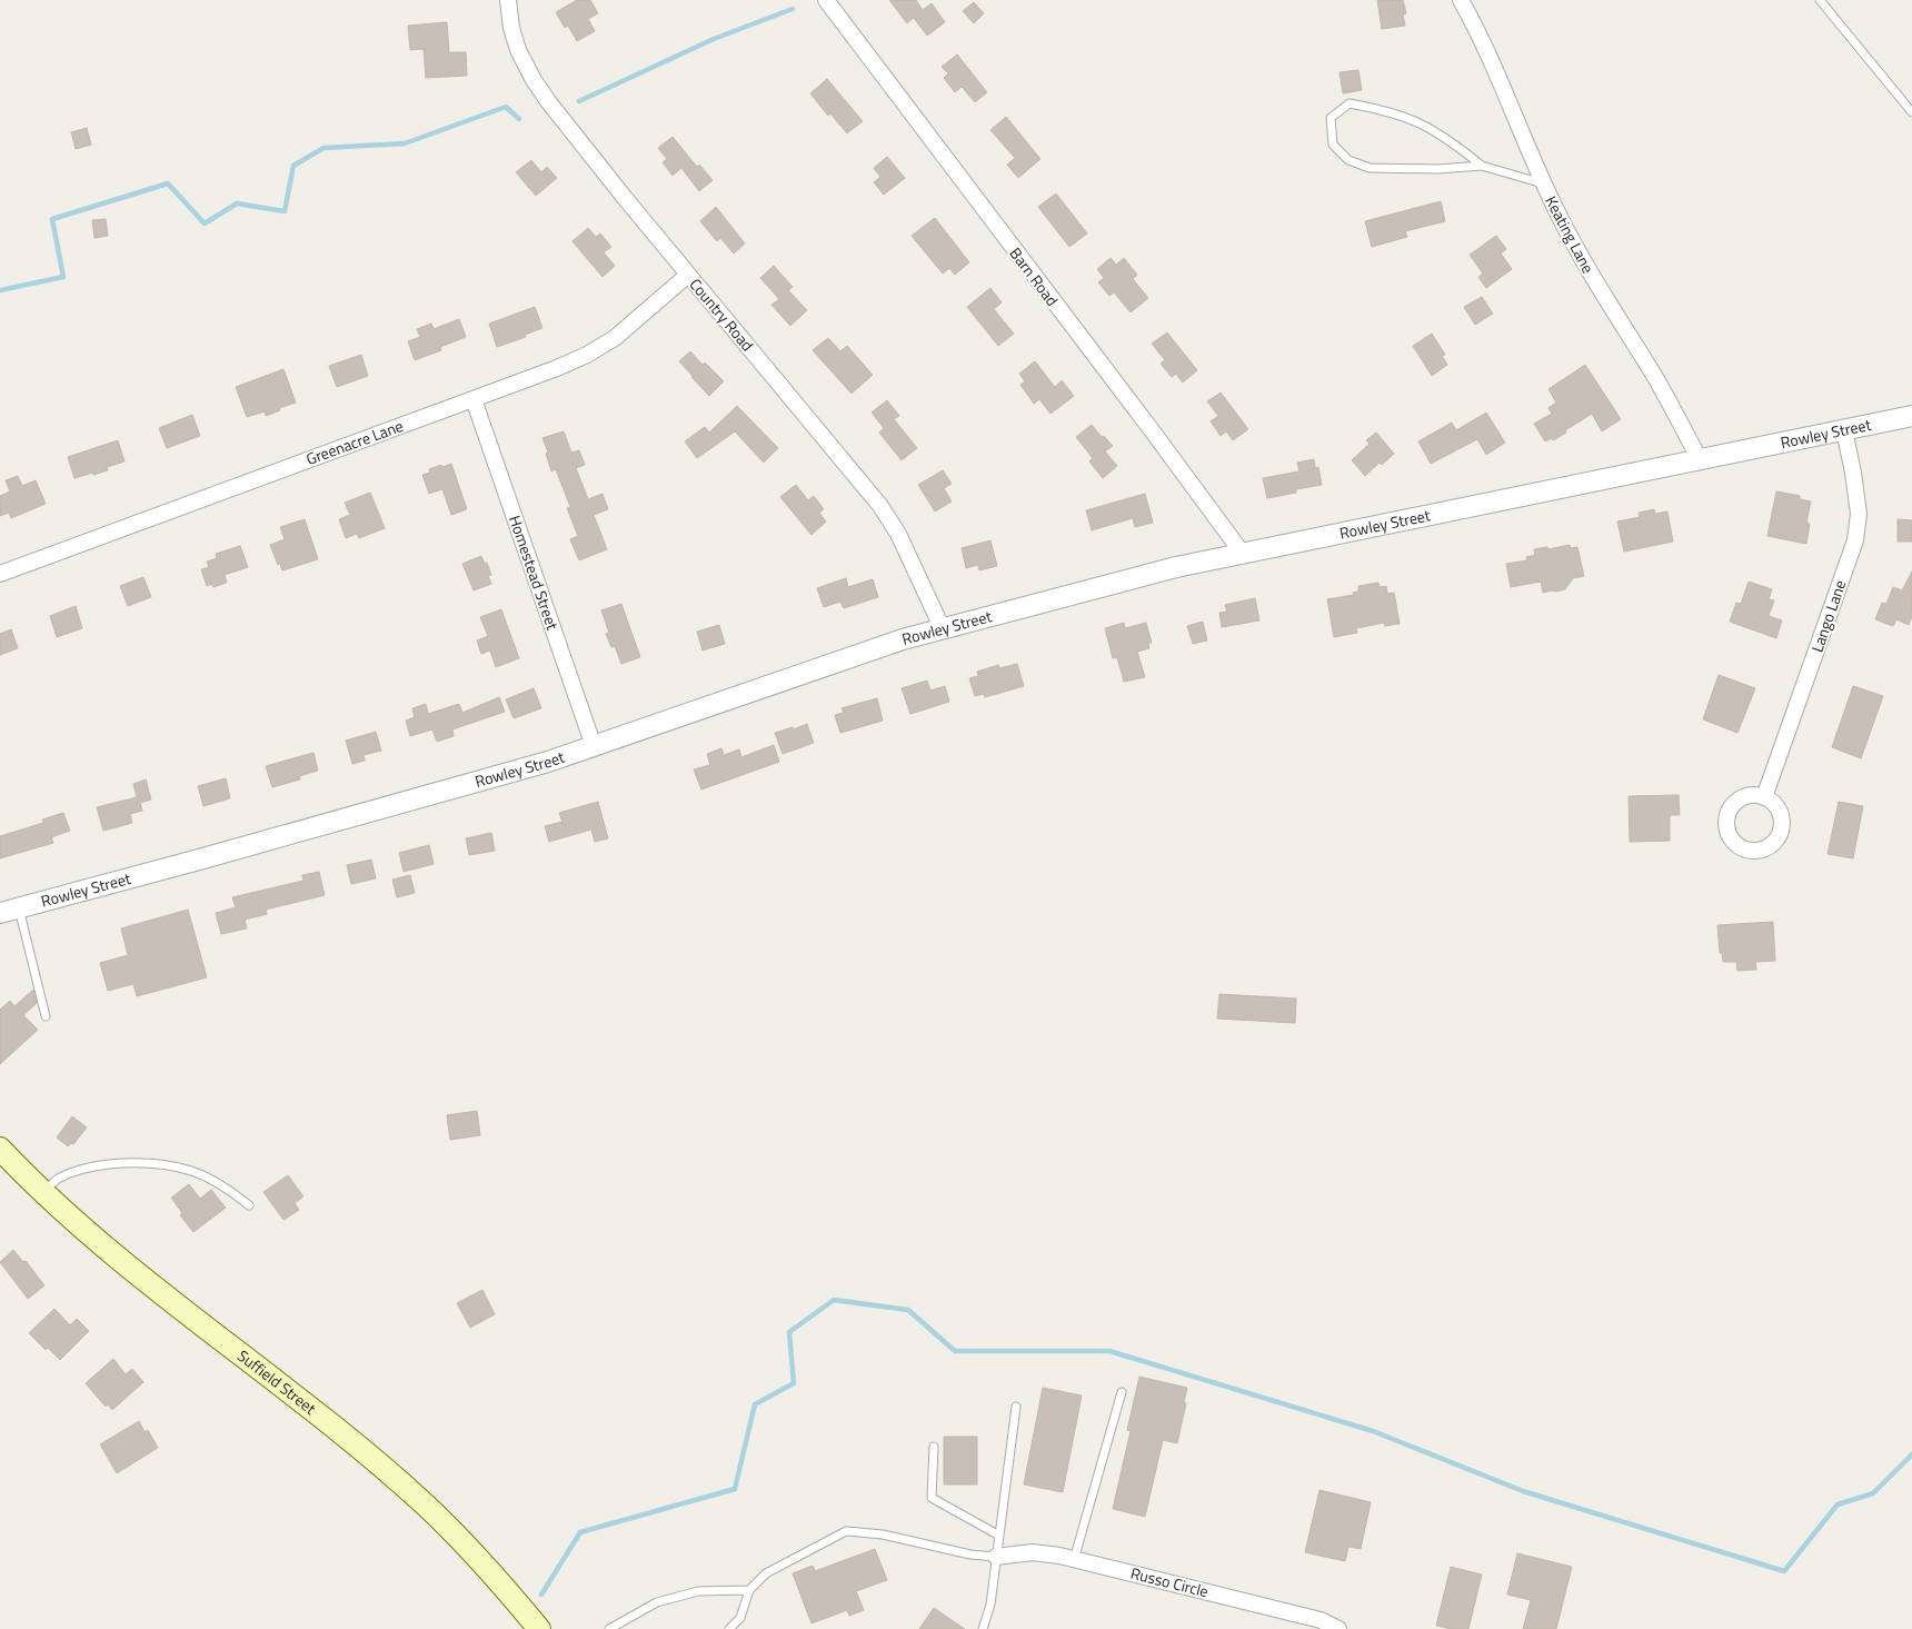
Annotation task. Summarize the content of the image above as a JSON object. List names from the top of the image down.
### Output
{
  "streets": {
    "main road": ["Suffield Street"],
    "street": [
      "Keating Lane",
      "Barn Road",
      "Country Road",
      "Rowley Street",
      "Greenacre Lane",
      "Homestead Street",
      "Lango Lane",
      "Russo Circle"
    ]
  },
  "crossings": [
    ["Keating Lane", "Rowley Street"],
    ["Barn Road", "Rowley Street"],
    ["Country Road", "Rowley Street"],
    ["Country Road", "Greenacre Lane"],
    ["Rowley Street", "Homestead Street"],
    ["Rowley Street", "Lango Lane"],
    ["Greenacre Lane", "Homestead Street"]
  ]
}
